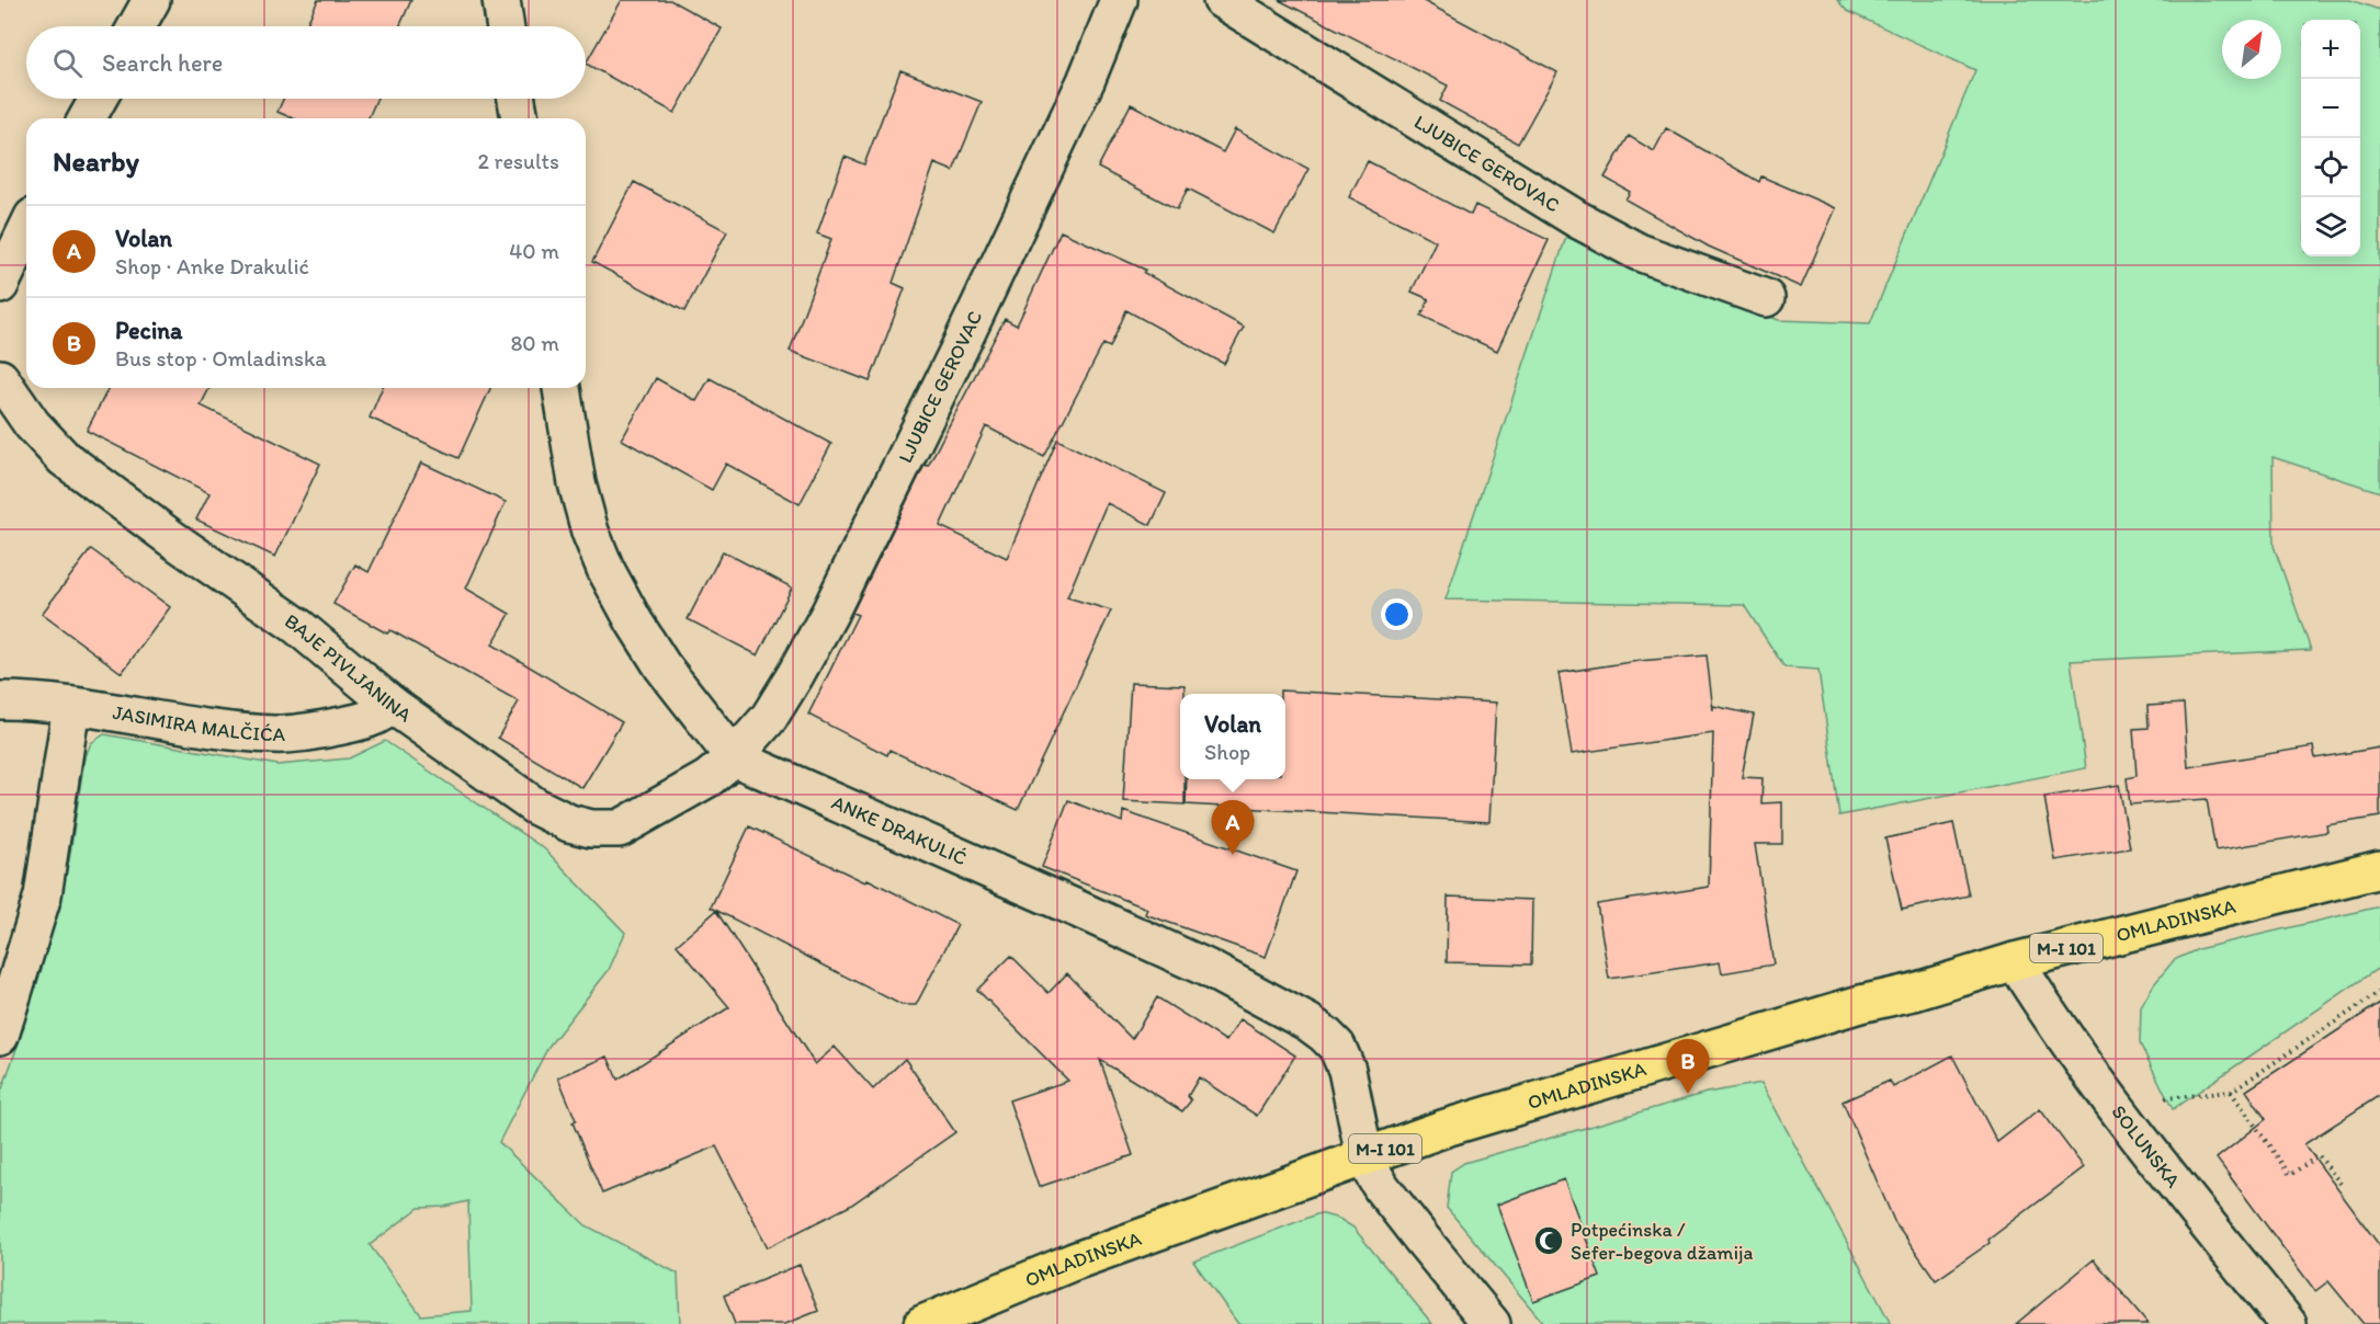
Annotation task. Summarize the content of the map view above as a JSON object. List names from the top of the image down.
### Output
{
  "streets": {
    "main road": ["OMLADINSKA", "M-I 101"],
    "street": [
      "LJUBICE GEROVAC",
      "BAJE PIVLJANINA",
      "JASIMIRA MALČIĆA",
      "ANKE DRAKULIĆ",
      "SOLUNSKA"
    ]
  },
  "crossings": [
    ["LJUBICE GEROVAC", "BAJE PIVLJANINA"],
    ["LJUBICE GEROVAC", "ANKE DRAKULIĆ"],
    ["BAJE PIVLJANINA", "JASIMIRA MALČIĆA"],
    ["BAJE PIVLJANINA", "ANKE DRAKULIĆ"],
    ["ANKE DRAKULIĆ", "OMLADINSKA"],
    ["OMLADINSKA", "SOLUNSKA"]
  ],
  "places": {
    "mosque": ["Potpećinska / Sefer-begova džamija"]
  },
  "north": "top right",
  "page": {
    "map_buttons": ["+", "−"],
    "search": "Search here",
    "heading": ["Nearby", "2 results"],
    "list": [
      {
        "mark": "A",
        "name": "Volan",
        "note": "Shop · Anke Drakulić",
        "value": "40 m"
      },
      {
        "mark": "B",
        "name": "Pecina",
        "note": "Bus stop · Omladinska",
        "value": "80 m"
      }
    ],
    "popup": ["Volan", "Shop"],
    "pins": ["A", "B"]
  }
}
